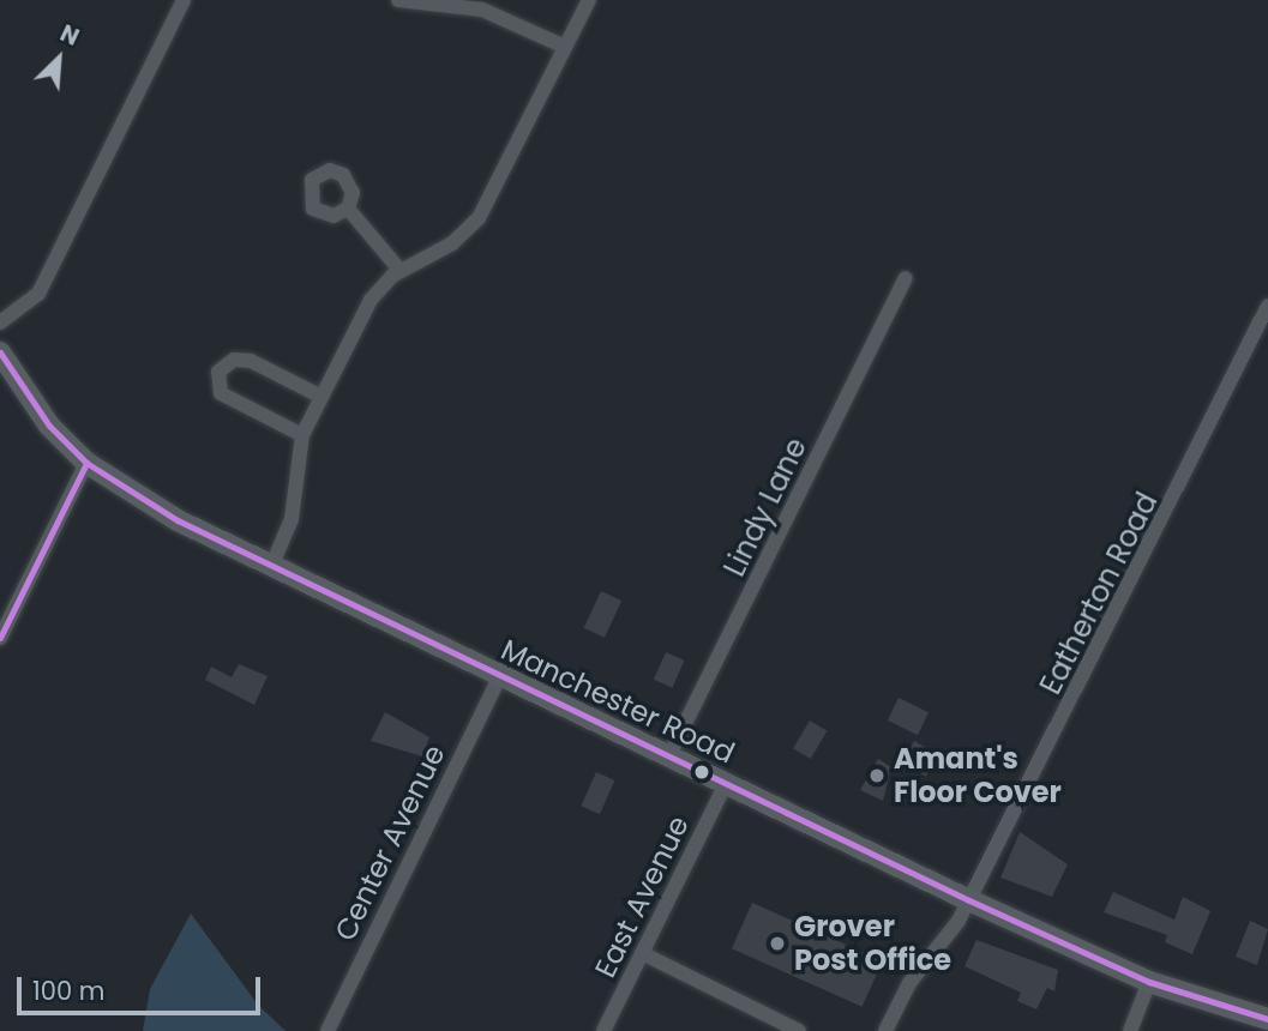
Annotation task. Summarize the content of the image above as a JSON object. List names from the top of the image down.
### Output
{
  "streets": {
    "street": [
      "Lindy Lane",
      "Eatherton Road",
      "Manchester Road",
      "Center Avenue",
      "East Avenue"
    ]
  },
  "crossings": [
    ["Lindy Lane", "Manchester Road"],
    ["Eatherton Road", "Manchester Road"],
    ["Manchester Road", "Center Avenue"],
    ["Manchester Road", "East Avenue"]
  ],
  "places": ["Amant's Floor Cover", "Grover Post Office"],
  "scale_bar": "100 m",
  "north": "top right"
}
